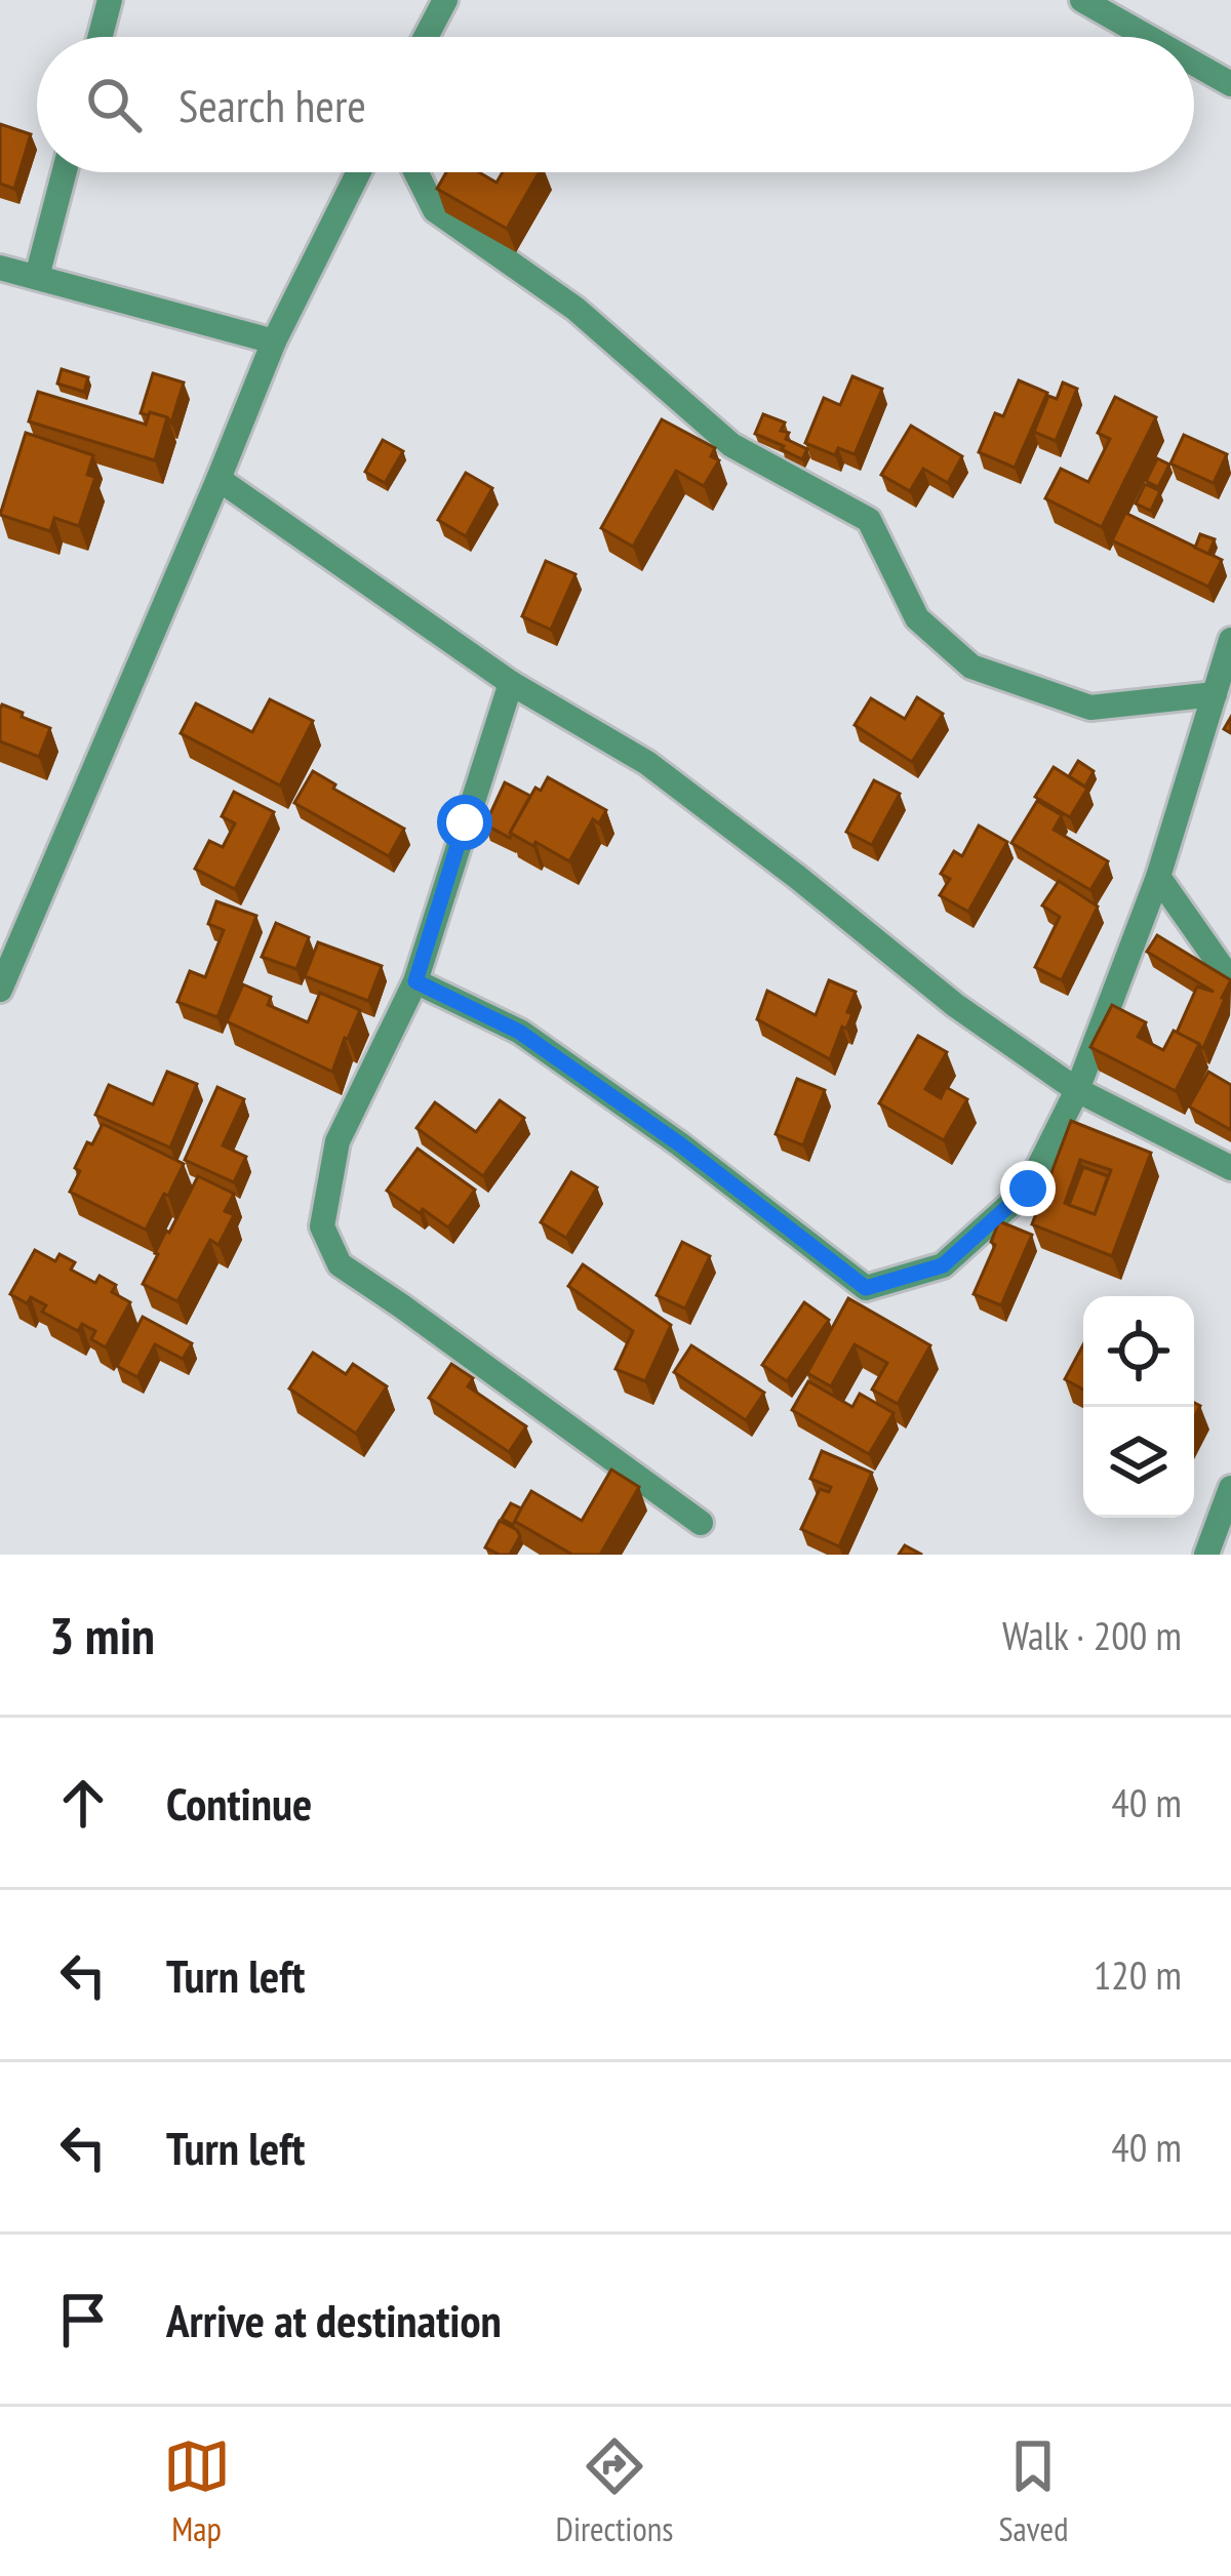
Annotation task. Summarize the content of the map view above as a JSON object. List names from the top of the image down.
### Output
{
  "page": {
    "search": "Search here",
    "heading": ["3 min", "Walk · 200 m"],
    "list": [
      ["Continue", "40 m"],
      ["Turn left", "120 m"],
      ["Turn left", "40 m"],
      "Arrive at destination"
    ],
    "nav": ["Map", "Directions", "Saved"]
  }
}
